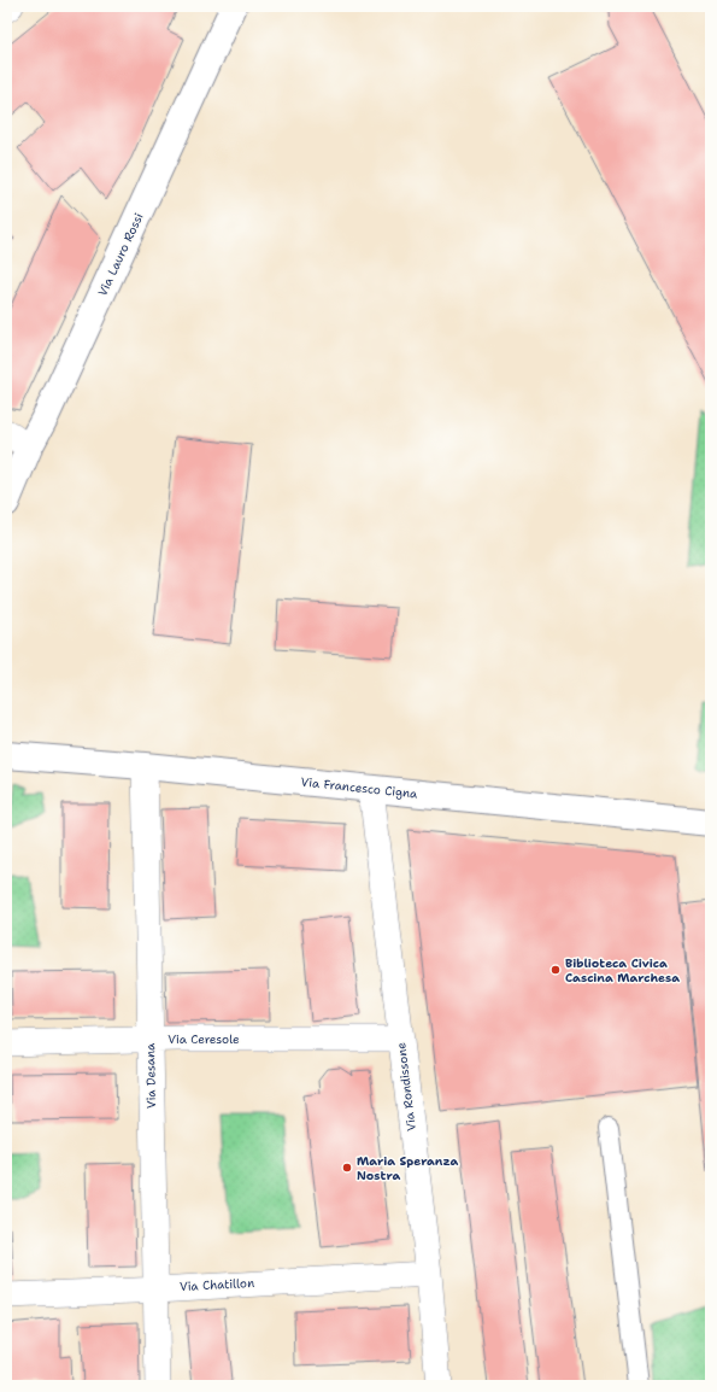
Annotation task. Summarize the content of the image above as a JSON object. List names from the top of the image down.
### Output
{
  "streets": {
    "street": [
      "Via Lauro Rossi",
      "Via Francesco Cigna",
      "Via Ceresole",
      "Via Desana",
      "Via Rondissone",
      "Via Chatillon"
    ]
  },
  "crossings": [
    ["Via Francesco Cigna", "Via Desana"],
    ["Via Francesco Cigna", "Via Rondissone"],
    ["Via Ceresole", "Via Desana"],
    ["Via Ceresole", "Via Rondissone"],
    ["Via Desana", "Via Chatillon"],
    ["Via Rondissone", "Via Chatillon"]
  ],
  "places": ["Biblioteca Civica Cascina Marchesa", "Maria Speranza Nostra"]
}
